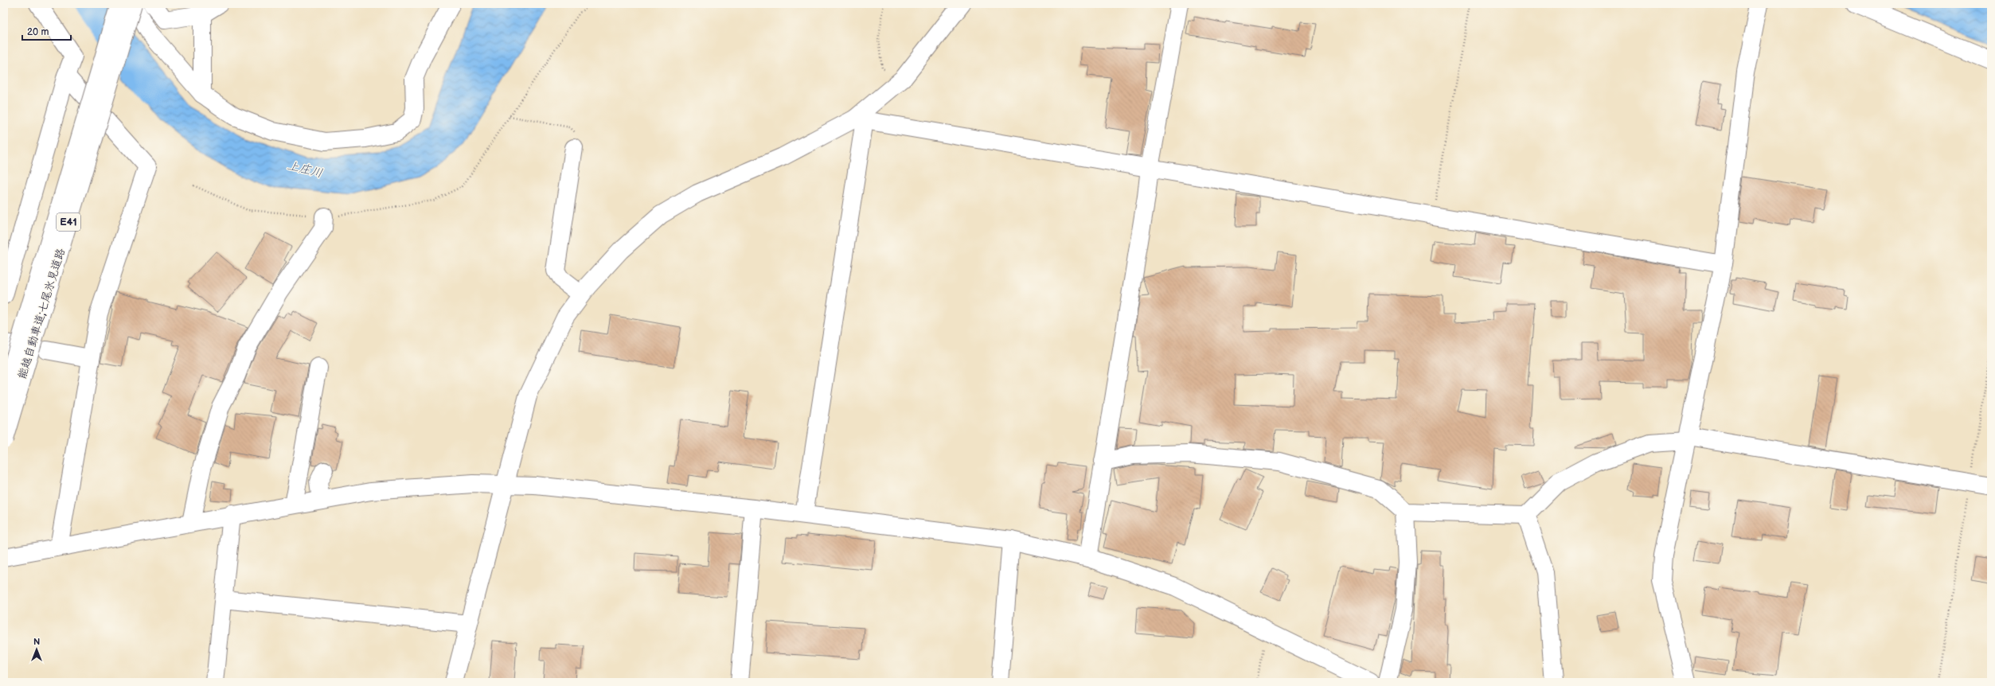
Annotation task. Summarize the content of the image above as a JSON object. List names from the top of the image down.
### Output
{
  "streets": {
    "main road": ["E41", "能越自動車道;七尾氷見道路"]
  },
  "water": ["上庄川"],
  "scale_bar": "20 m",
  "north": "top"
}
